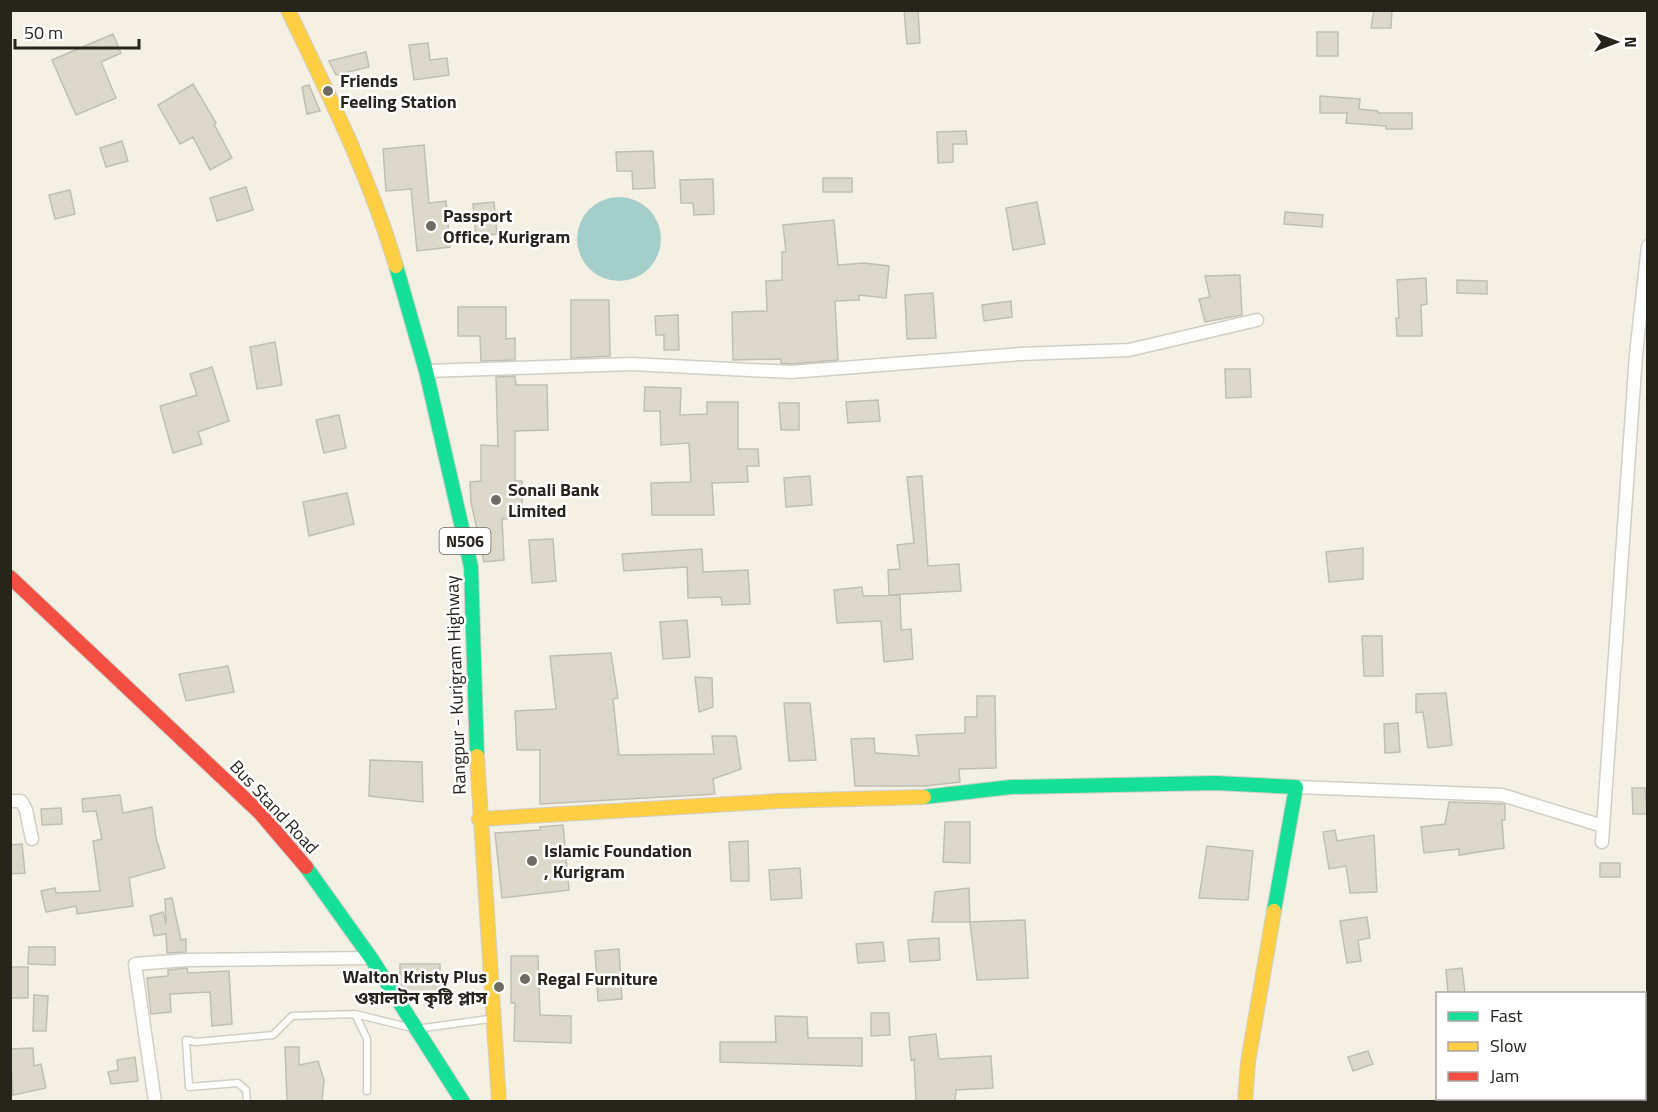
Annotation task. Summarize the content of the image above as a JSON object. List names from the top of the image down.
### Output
{
  "streets": {
    "main road": ["N506", "Rangpur - Kurigram Highway", "Bus Stand Road"]
  },
  "places": [
    "Friends Feeling Station",
    "Passport Office, Kurigram",
    "Sonali Bank Limited",
    "Islamic Foundation , Kurigram",
    "Regal Furniture",
    "Walton Kristy Plus ওয়ালটন কৃষ্টি প্লাস"
  ],
  "legend": ["Fast", "Slow", "Jam"],
  "scale_bar": "50 m",
  "north": "right"
}
